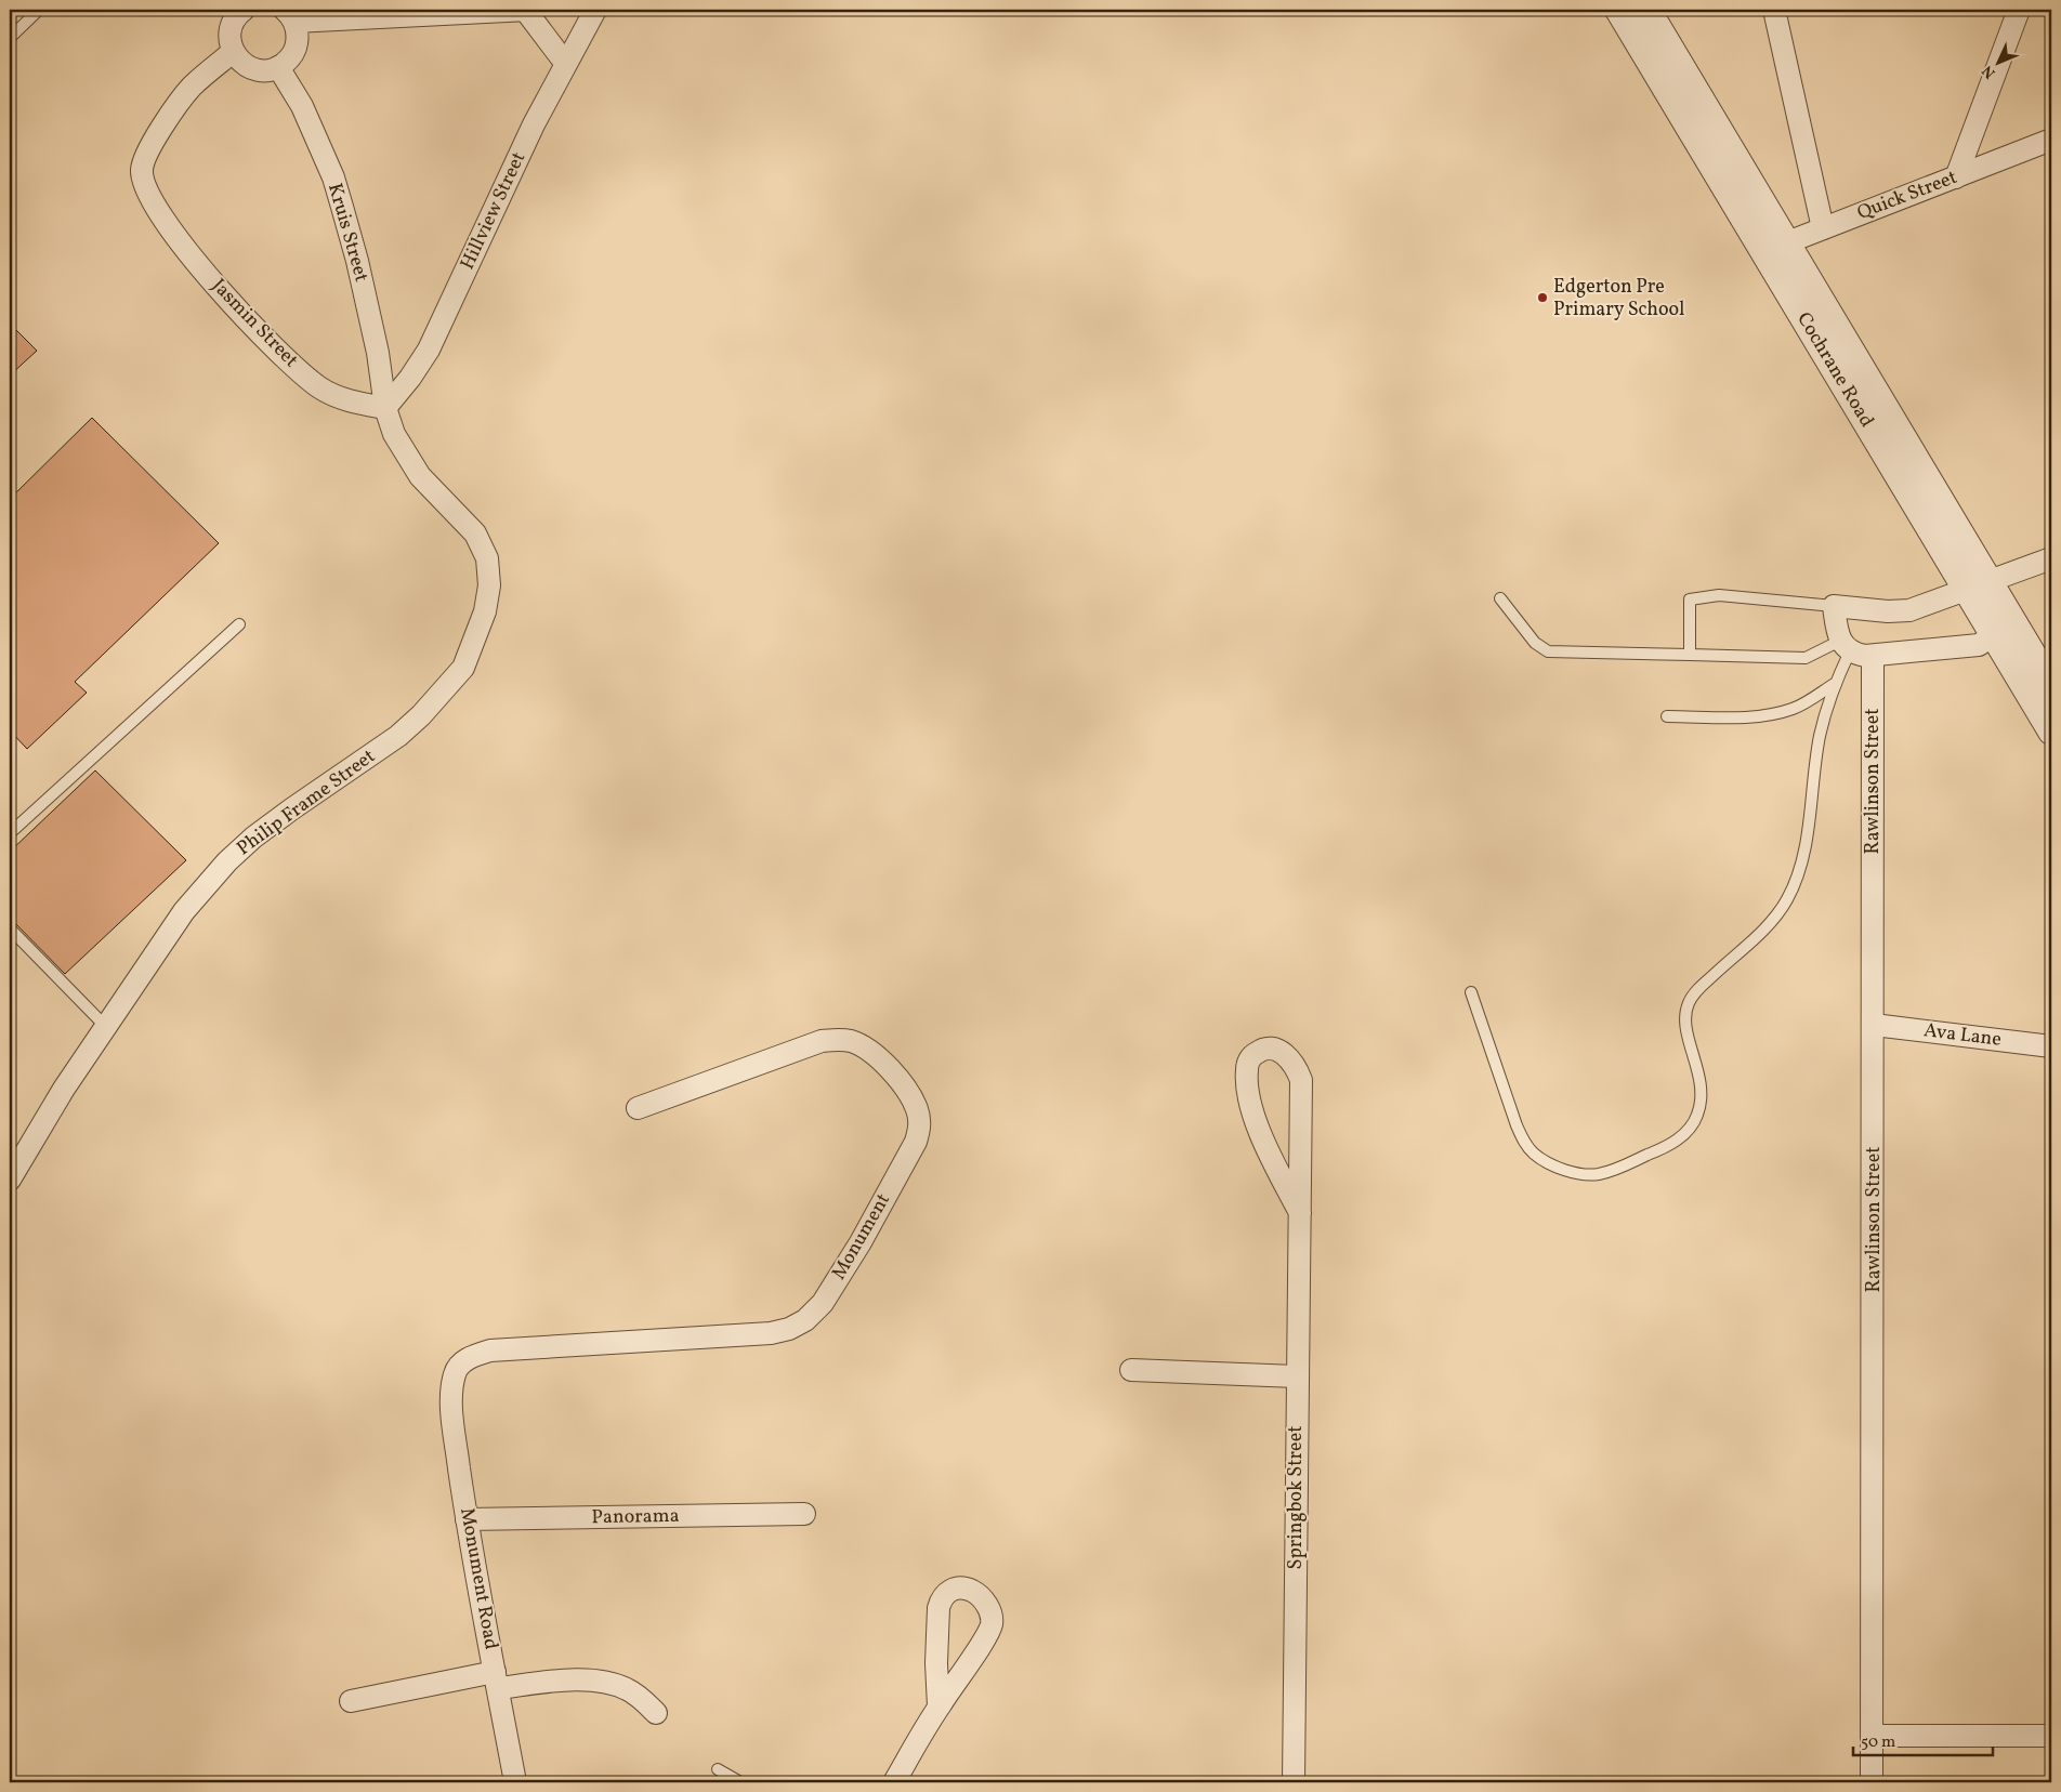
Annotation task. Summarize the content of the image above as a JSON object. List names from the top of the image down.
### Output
{
  "streets": {
    "street": [
      "Quick Street",
      "Hillview Street",
      "Kruis Street",
      "Jasmin Street",
      "Cochrane Road",
      "Rawlinson Street",
      "Philip Frame Street",
      "Ava Lane",
      "Monument",
      "Springbok Street",
      "Panorama",
      "Monument Road"
    ]
  },
  "crossings": [
    ["Quick Street", "Cochrane Road"],
    ["Hillview Street", "Kruis Street"],
    ["Hillview Street", "Jasmin Street"],
    ["Hillview Street", "Philip Frame Street"],
    ["Kruis Street", "Jasmin Street"],
    ["Kruis Street", "Philip Frame Street"],
    ["Jasmin Street", "Philip Frame Street"],
    ["Rawlinson Street", "Ava Lane"],
    ["Monument", "Monument Road"],
    ["Panorama", "Monument Road"]
  ],
  "places": ["Edgerton Pre Primary School"],
  "scale_bar": "50 m",
  "north": "bottom left"
}
